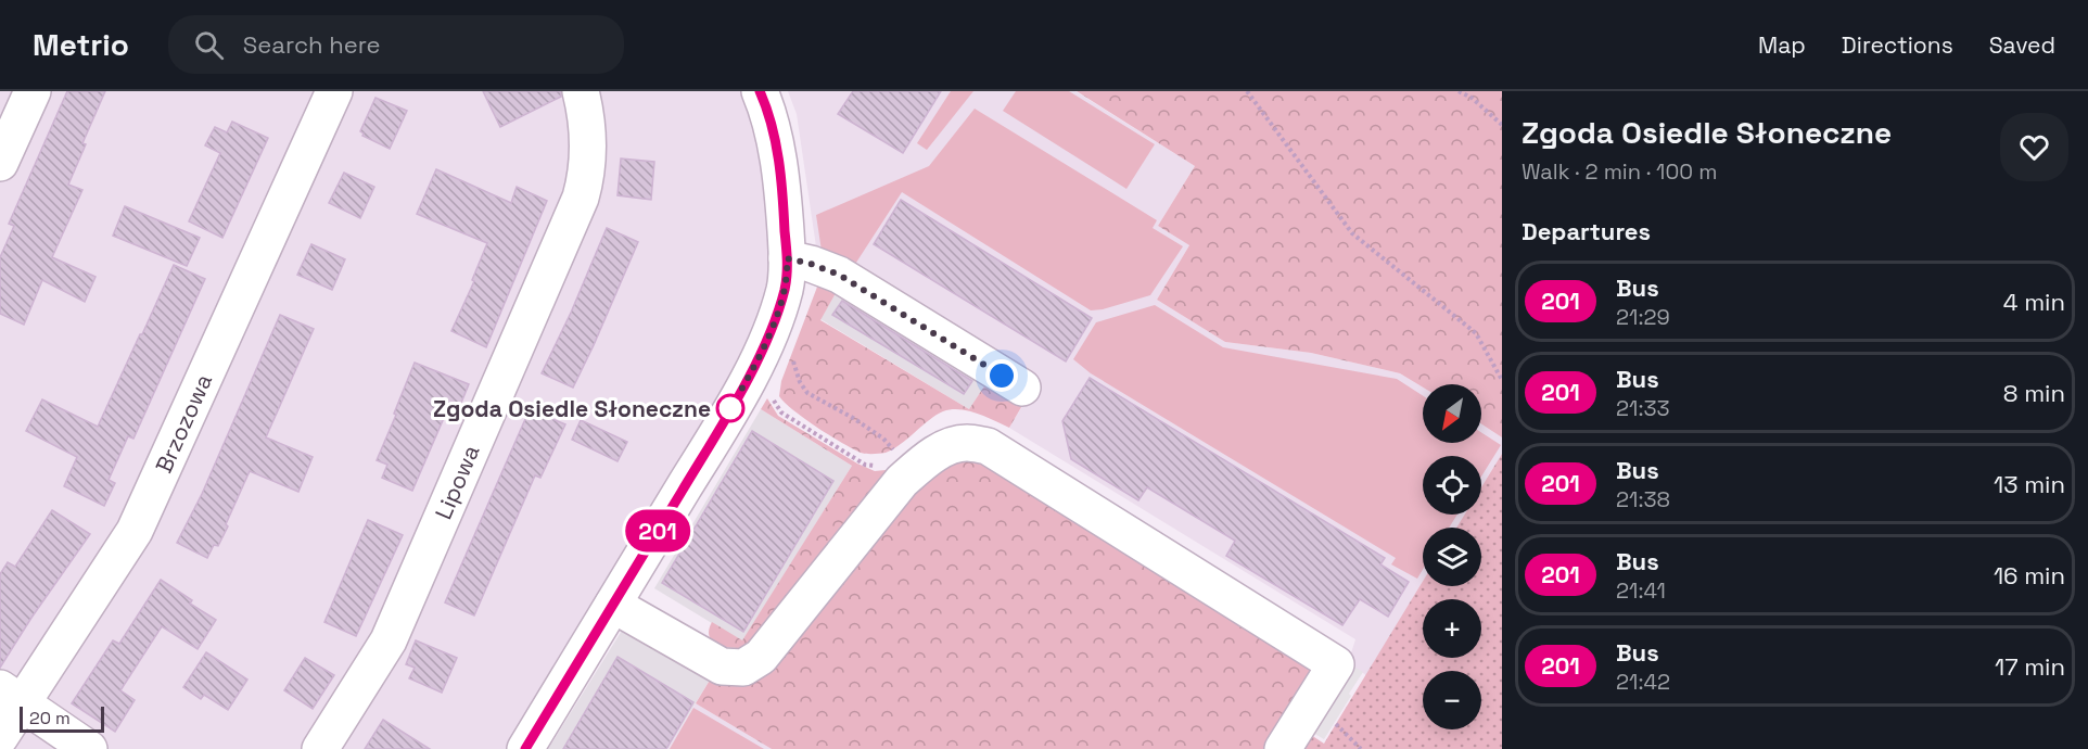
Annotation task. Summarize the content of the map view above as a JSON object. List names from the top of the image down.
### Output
{
  "streets": {
    "street": ["Brzozowa", "Lipowa"]
  },
  "places": ["Zgoda Osiedle Słoneczne"],
  "lines": ["bus line 201"],
  "scale_bar": "20 m",
  "north": "bottom left",
  "page": {
    "header": "Metrio",
    "search": "Search here",
    "nav": ["Map", "Directions", "Saved"],
    "on_map": "201",
    "heading": [
      ["Zgoda Osiedle Słoneczne", "Walk · 2 min · 100 m"],
      "Departures"
    ],
    "list": [
      {
        "mark": "201",
        "name": "Bus",
        "note": "21:29",
        "value": "4 min"
      },
      {
        "mark": "201",
        "name": "Bus",
        "note": "21:33",
        "value": "8 min"
      },
      {
        "mark": "201",
        "name": "Bus",
        "note": "21:38",
        "value": "13 min"
      },
      {
        "mark": "201",
        "name": "Bus",
        "note": "21:41",
        "value": "16 min"
      },
      {
        "mark": "201",
        "name": "Bus",
        "note": "21:42",
        "value": "17 min"
      }
    ],
    "map_buttons": ["+", "−"],
    "scale": "20 m"
  }
}
